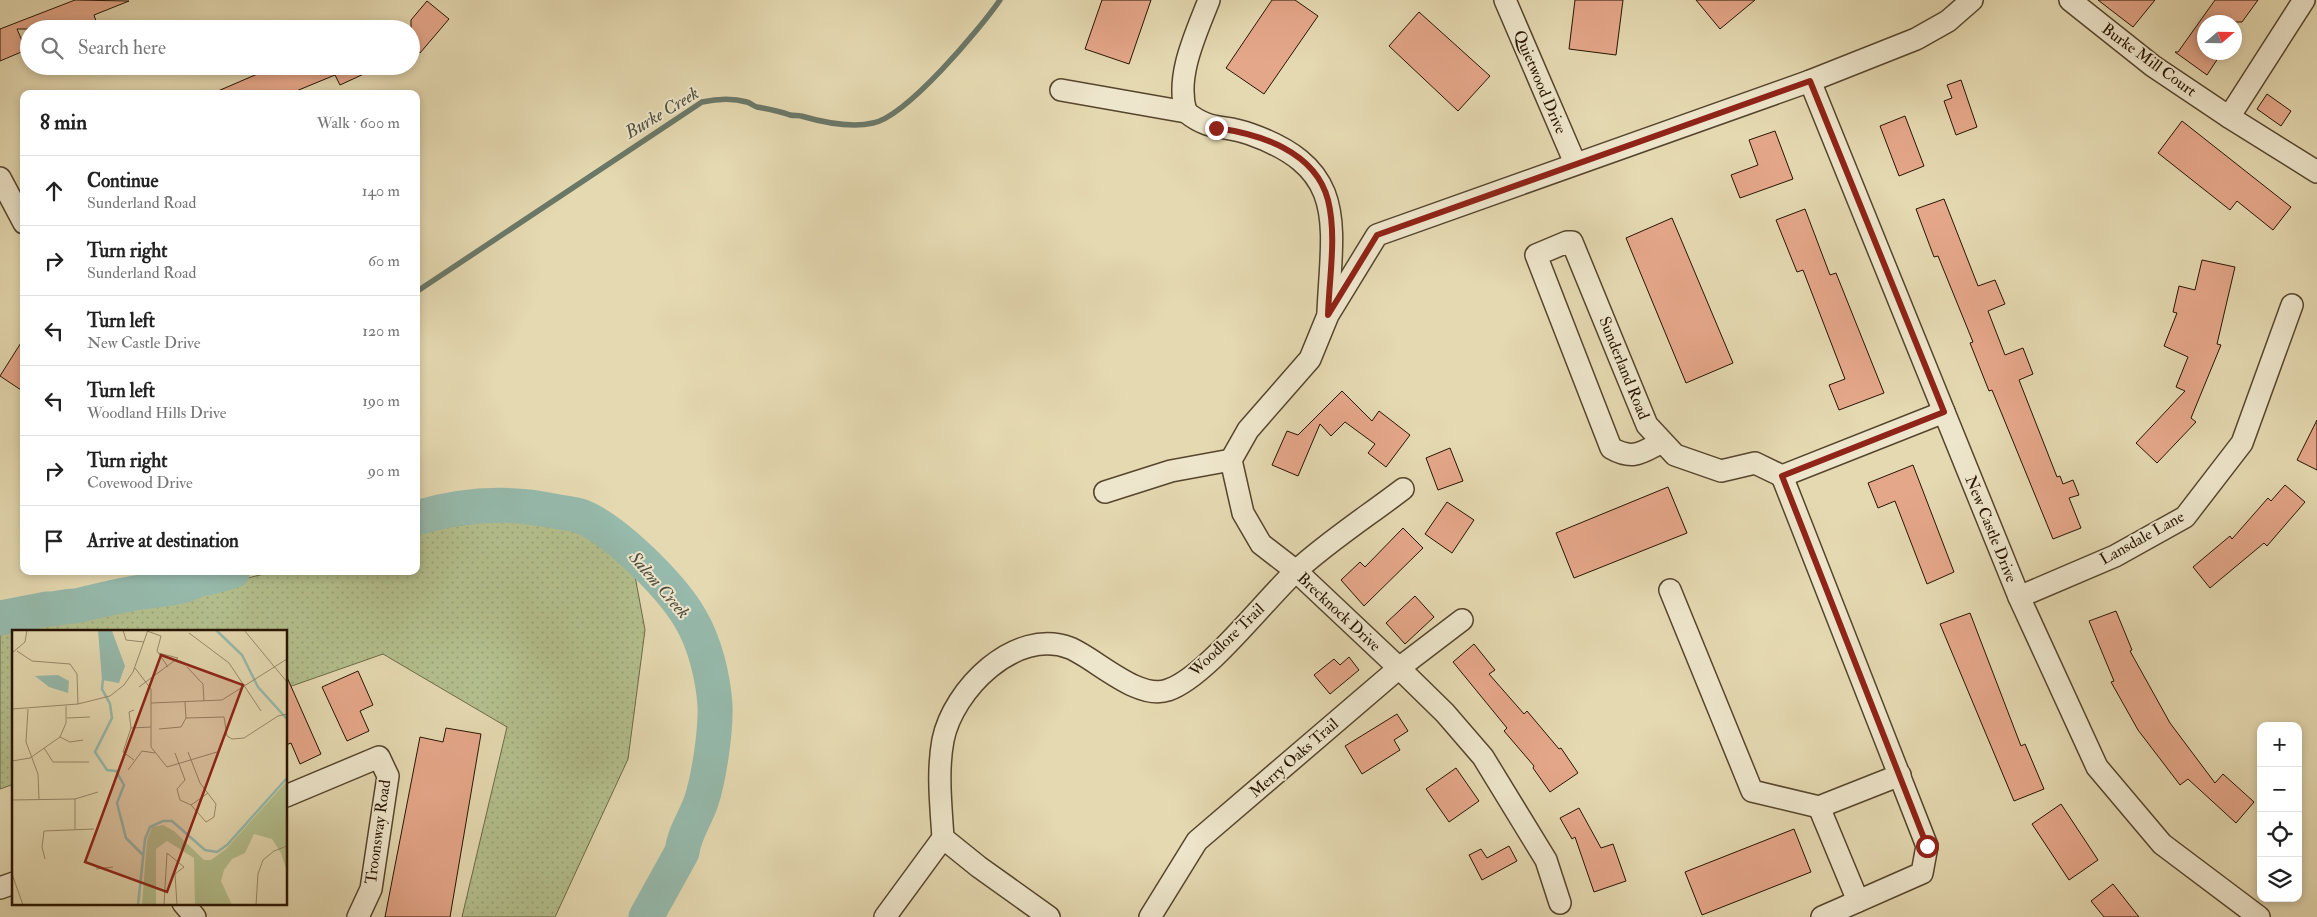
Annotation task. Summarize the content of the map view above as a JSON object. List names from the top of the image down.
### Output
{
  "streets": {
    "street": [
      "Burke Mill Court",
      "Quietwood Drive",
      "Sunderland Road",
      "New Castle Drive",
      "Lansdale Lane",
      "Brecknock Drive",
      "Woodlore Trail",
      "Merry Oaks Trail",
      "Troonsway Road"
    ]
  },
  "crossings": [
    ["New Castle Drive", "Lansdale Lane"],
    ["Brecknock Drive", "Woodlore Trail"],
    ["Brecknock Drive", "Merry Oaks Trail"]
  ],
  "water": ["Burke Creek", "Salem Creek"],
  "north": "right",
  "page": {
    "search": "Search here",
    "heading": ["8 min", "Walk · 600 m"],
    "list": [
      ["Continue", "Sunderland Road", "140 m"],
      ["Turn right", "Sunderland Road", "60 m"],
      ["Turn left", "New Castle Drive", "120 m"],
      ["Turn left", "Woodland Hills Drive", "190 m"],
      ["Turn right", "Covewood Drive", "90 m"],
      "Arrive at destination"
    ],
    "map_buttons": ["+", "−"]
  }
}
